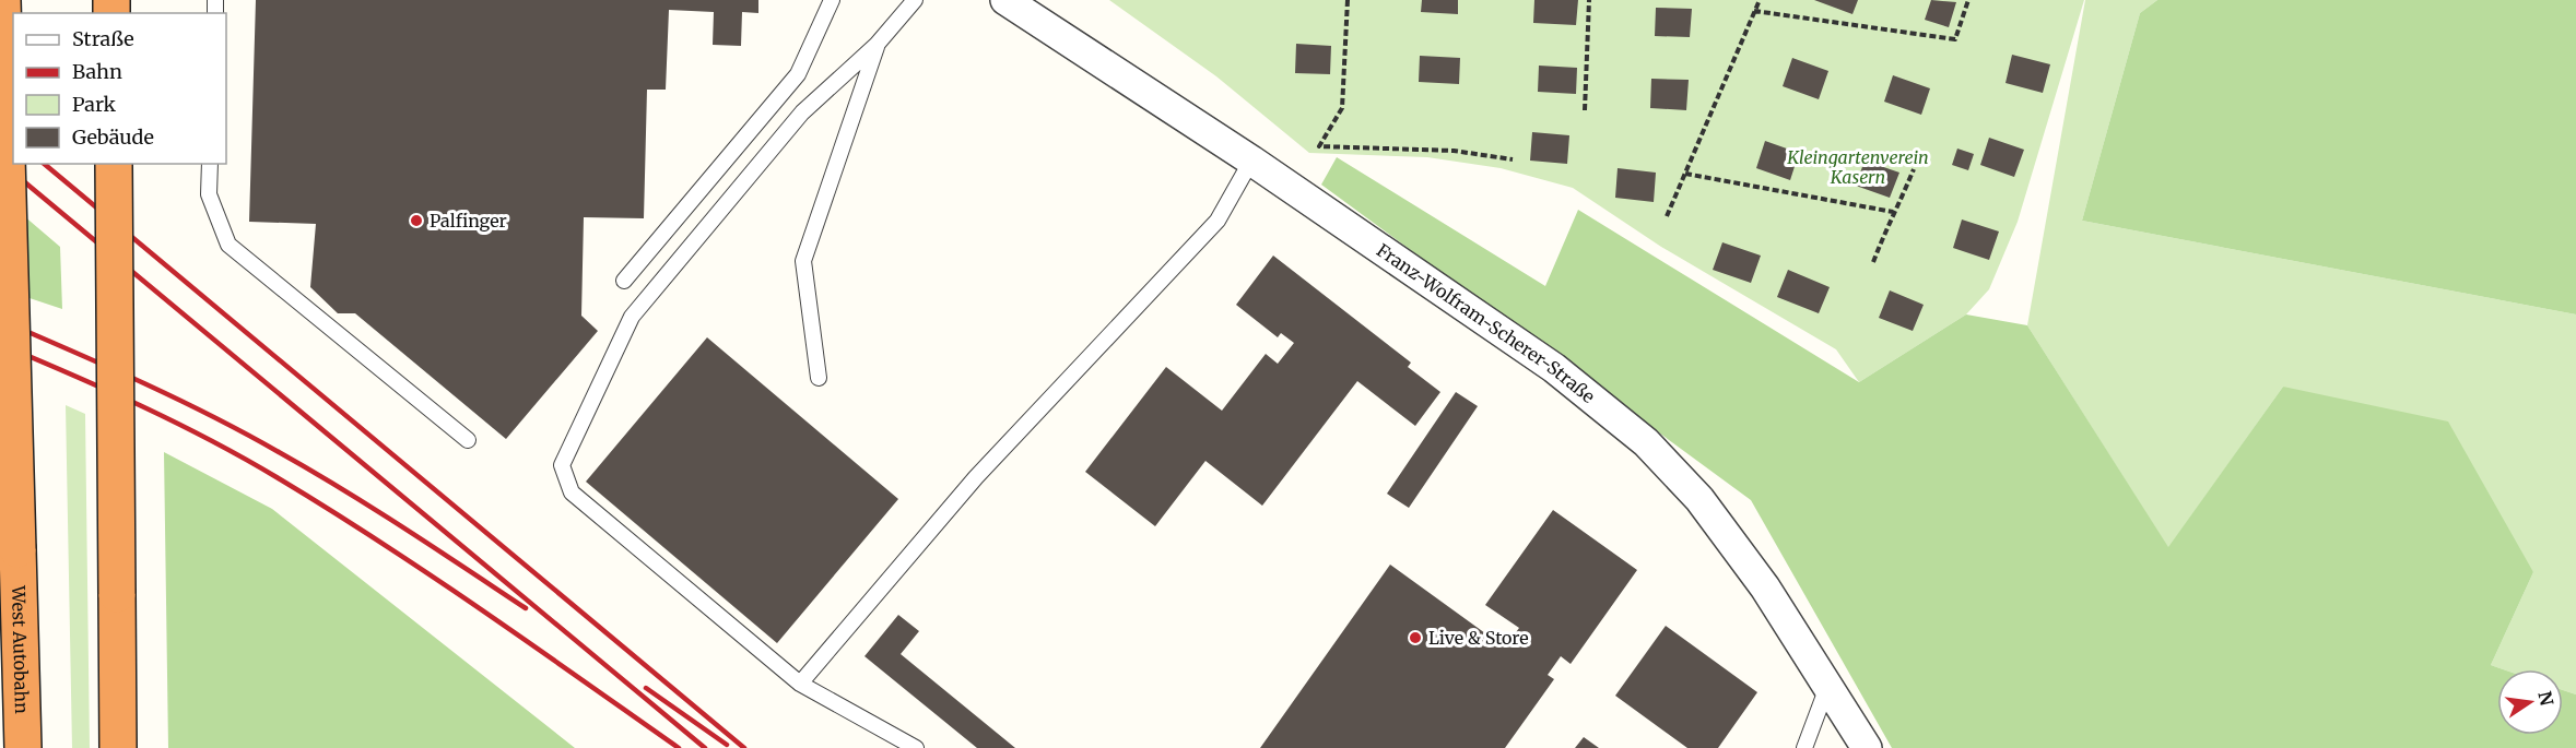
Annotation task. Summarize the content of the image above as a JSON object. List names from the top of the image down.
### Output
{
  "streets": {
    "highway": ["West Autobahn"],
    "street": ["Franz-Wolfram-Scherer-Straße"]
  },
  "parks": ["Kleingartenverein Kasern"],
  "places": ["Palfinger", "Live & Store"],
  "legend": [
    "Straße",
    "Bahn",
    "Park",
    "Gebäude"
  ],
  "north": "right"
}
